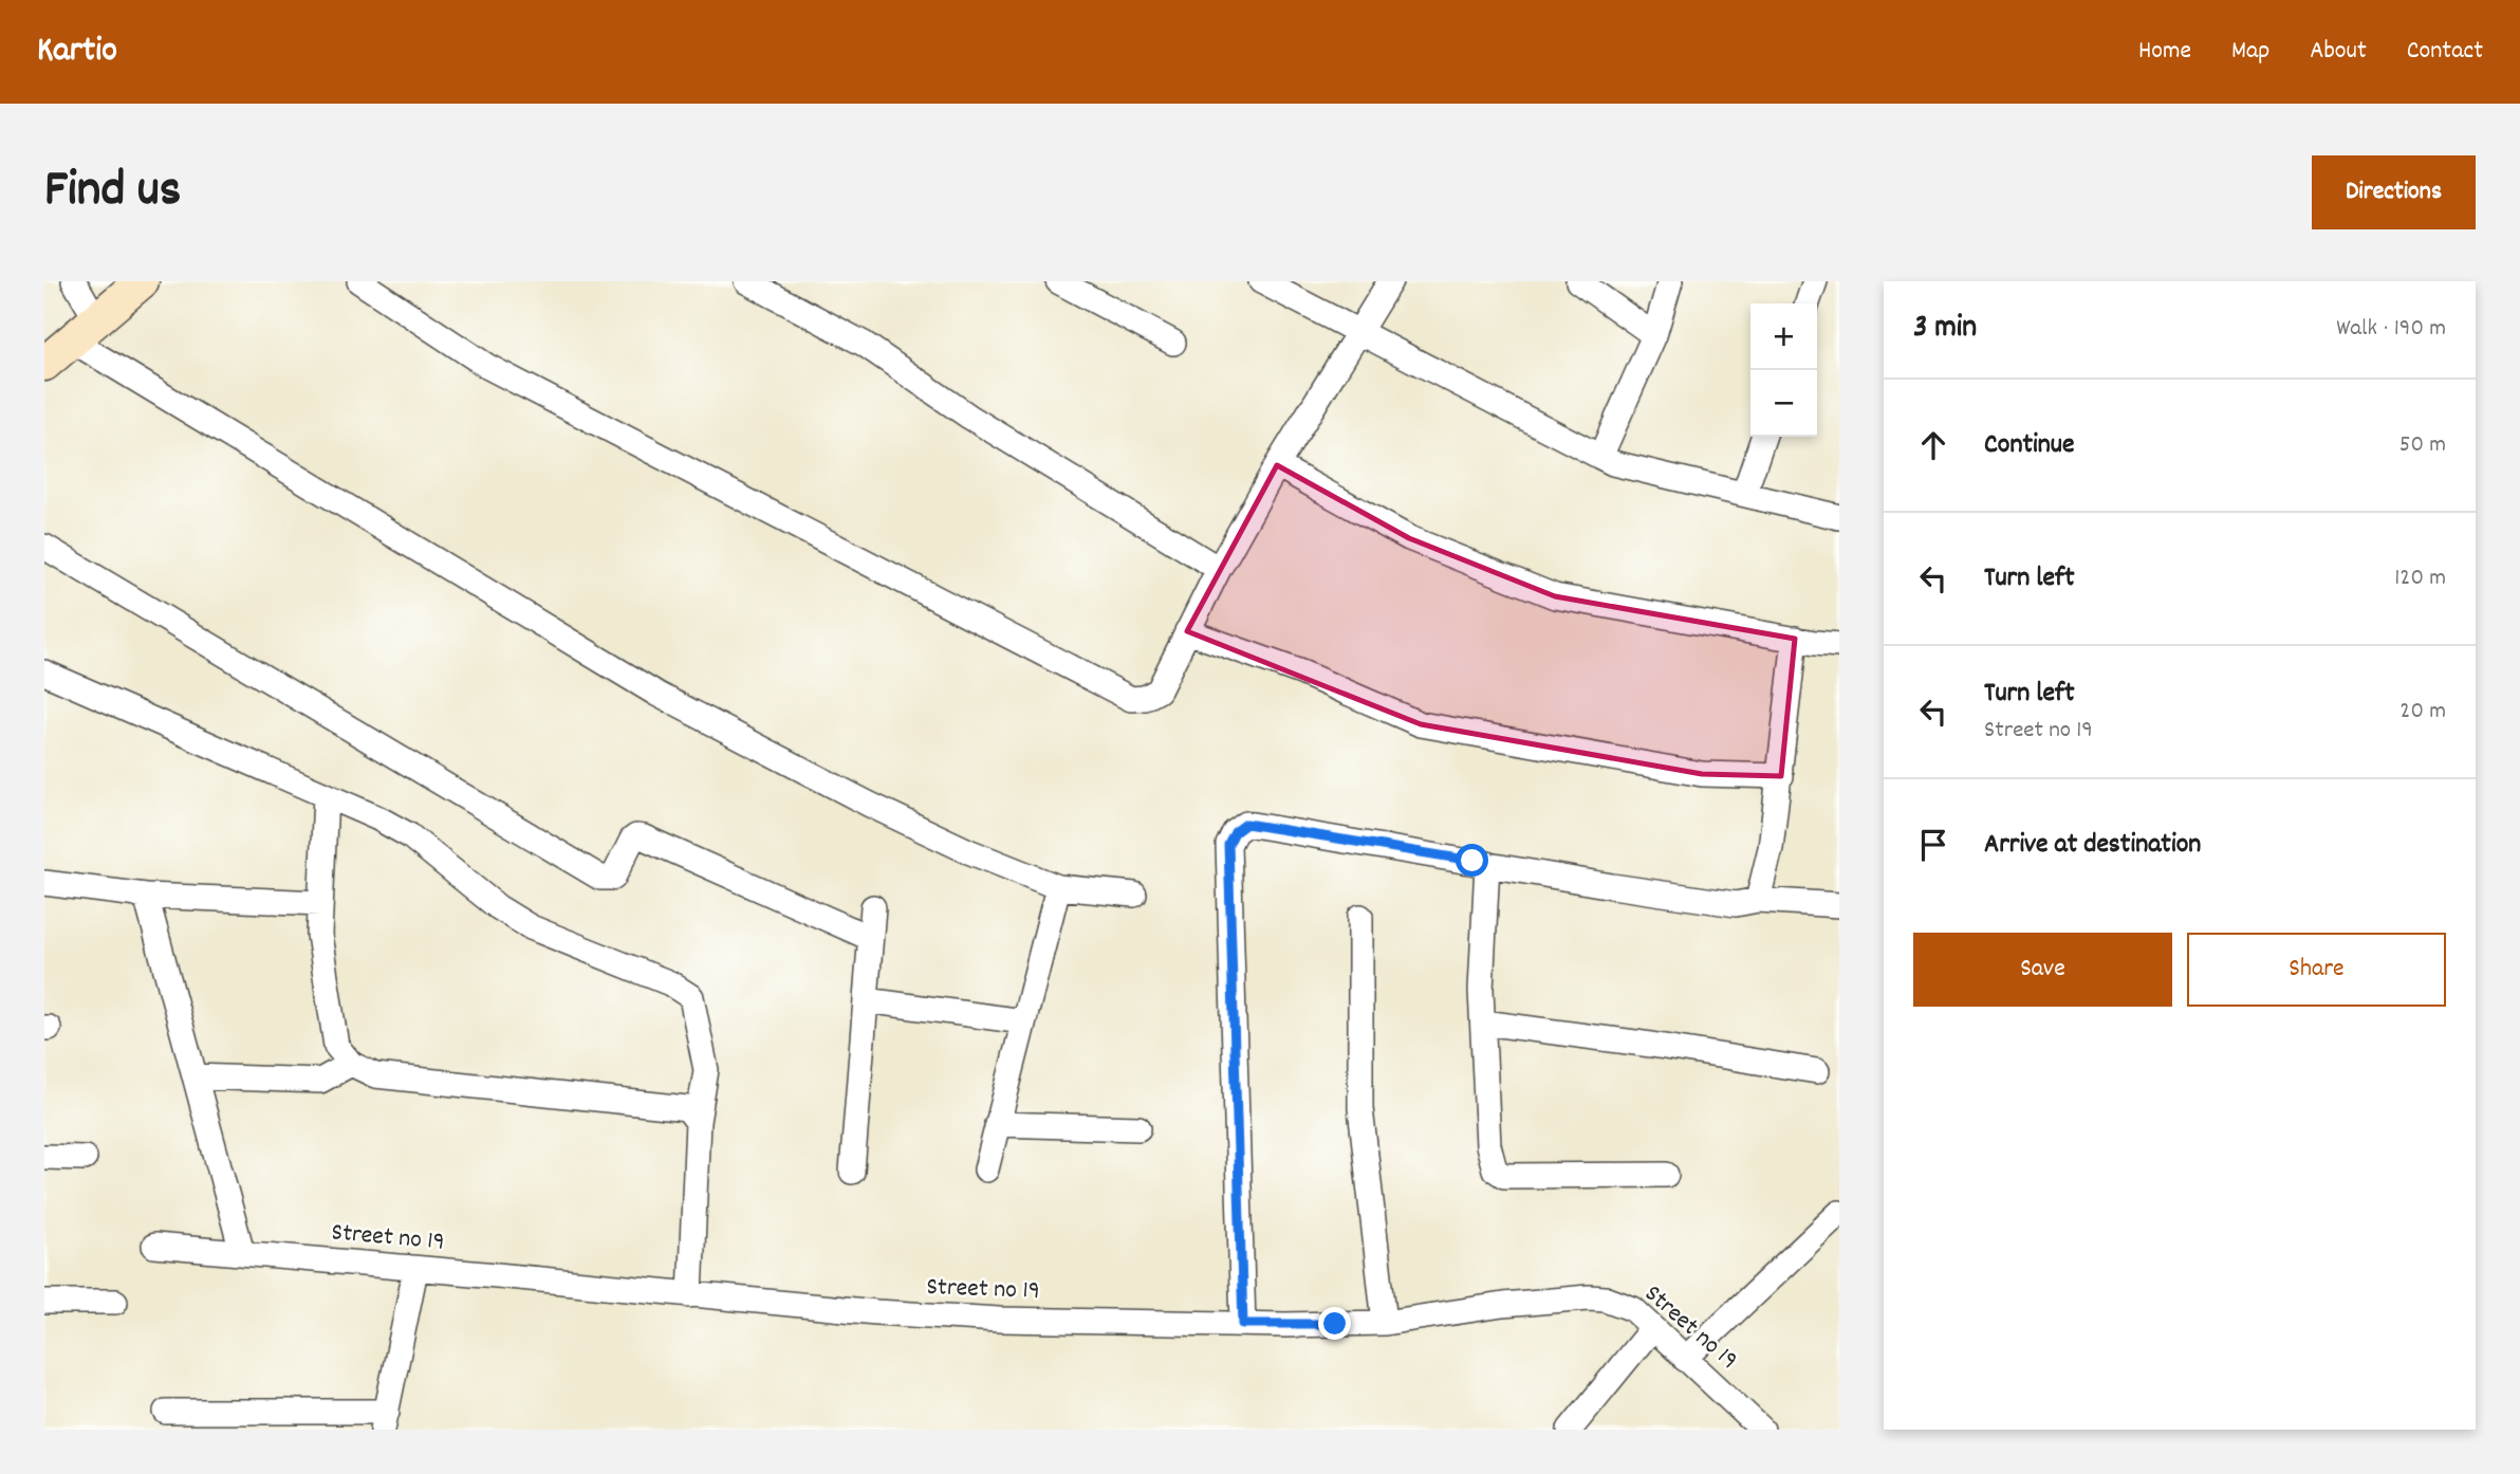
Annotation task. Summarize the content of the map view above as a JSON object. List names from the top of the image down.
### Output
{
  "streets": {
    "street": ["Street no 19"]
  },
  "page": {
    "header": "Kartio",
    "nav": [
      "Home",
      "Map",
      "About",
      "Contact"
    ],
    "title": "Find us",
    "buttons": [
      "Directions",
      ["Save", "Share"]
    ],
    "heading": ["3 min", "Walk · 190 m"],
    "map_buttons": ["+", "−"],
    "list": [
      ["Continue", "50 m"],
      ["Turn left", "120 m"],
      ["Turn left", "Street no 19", "20 m"],
      "Arrive at destination"
    ]
  }
}
